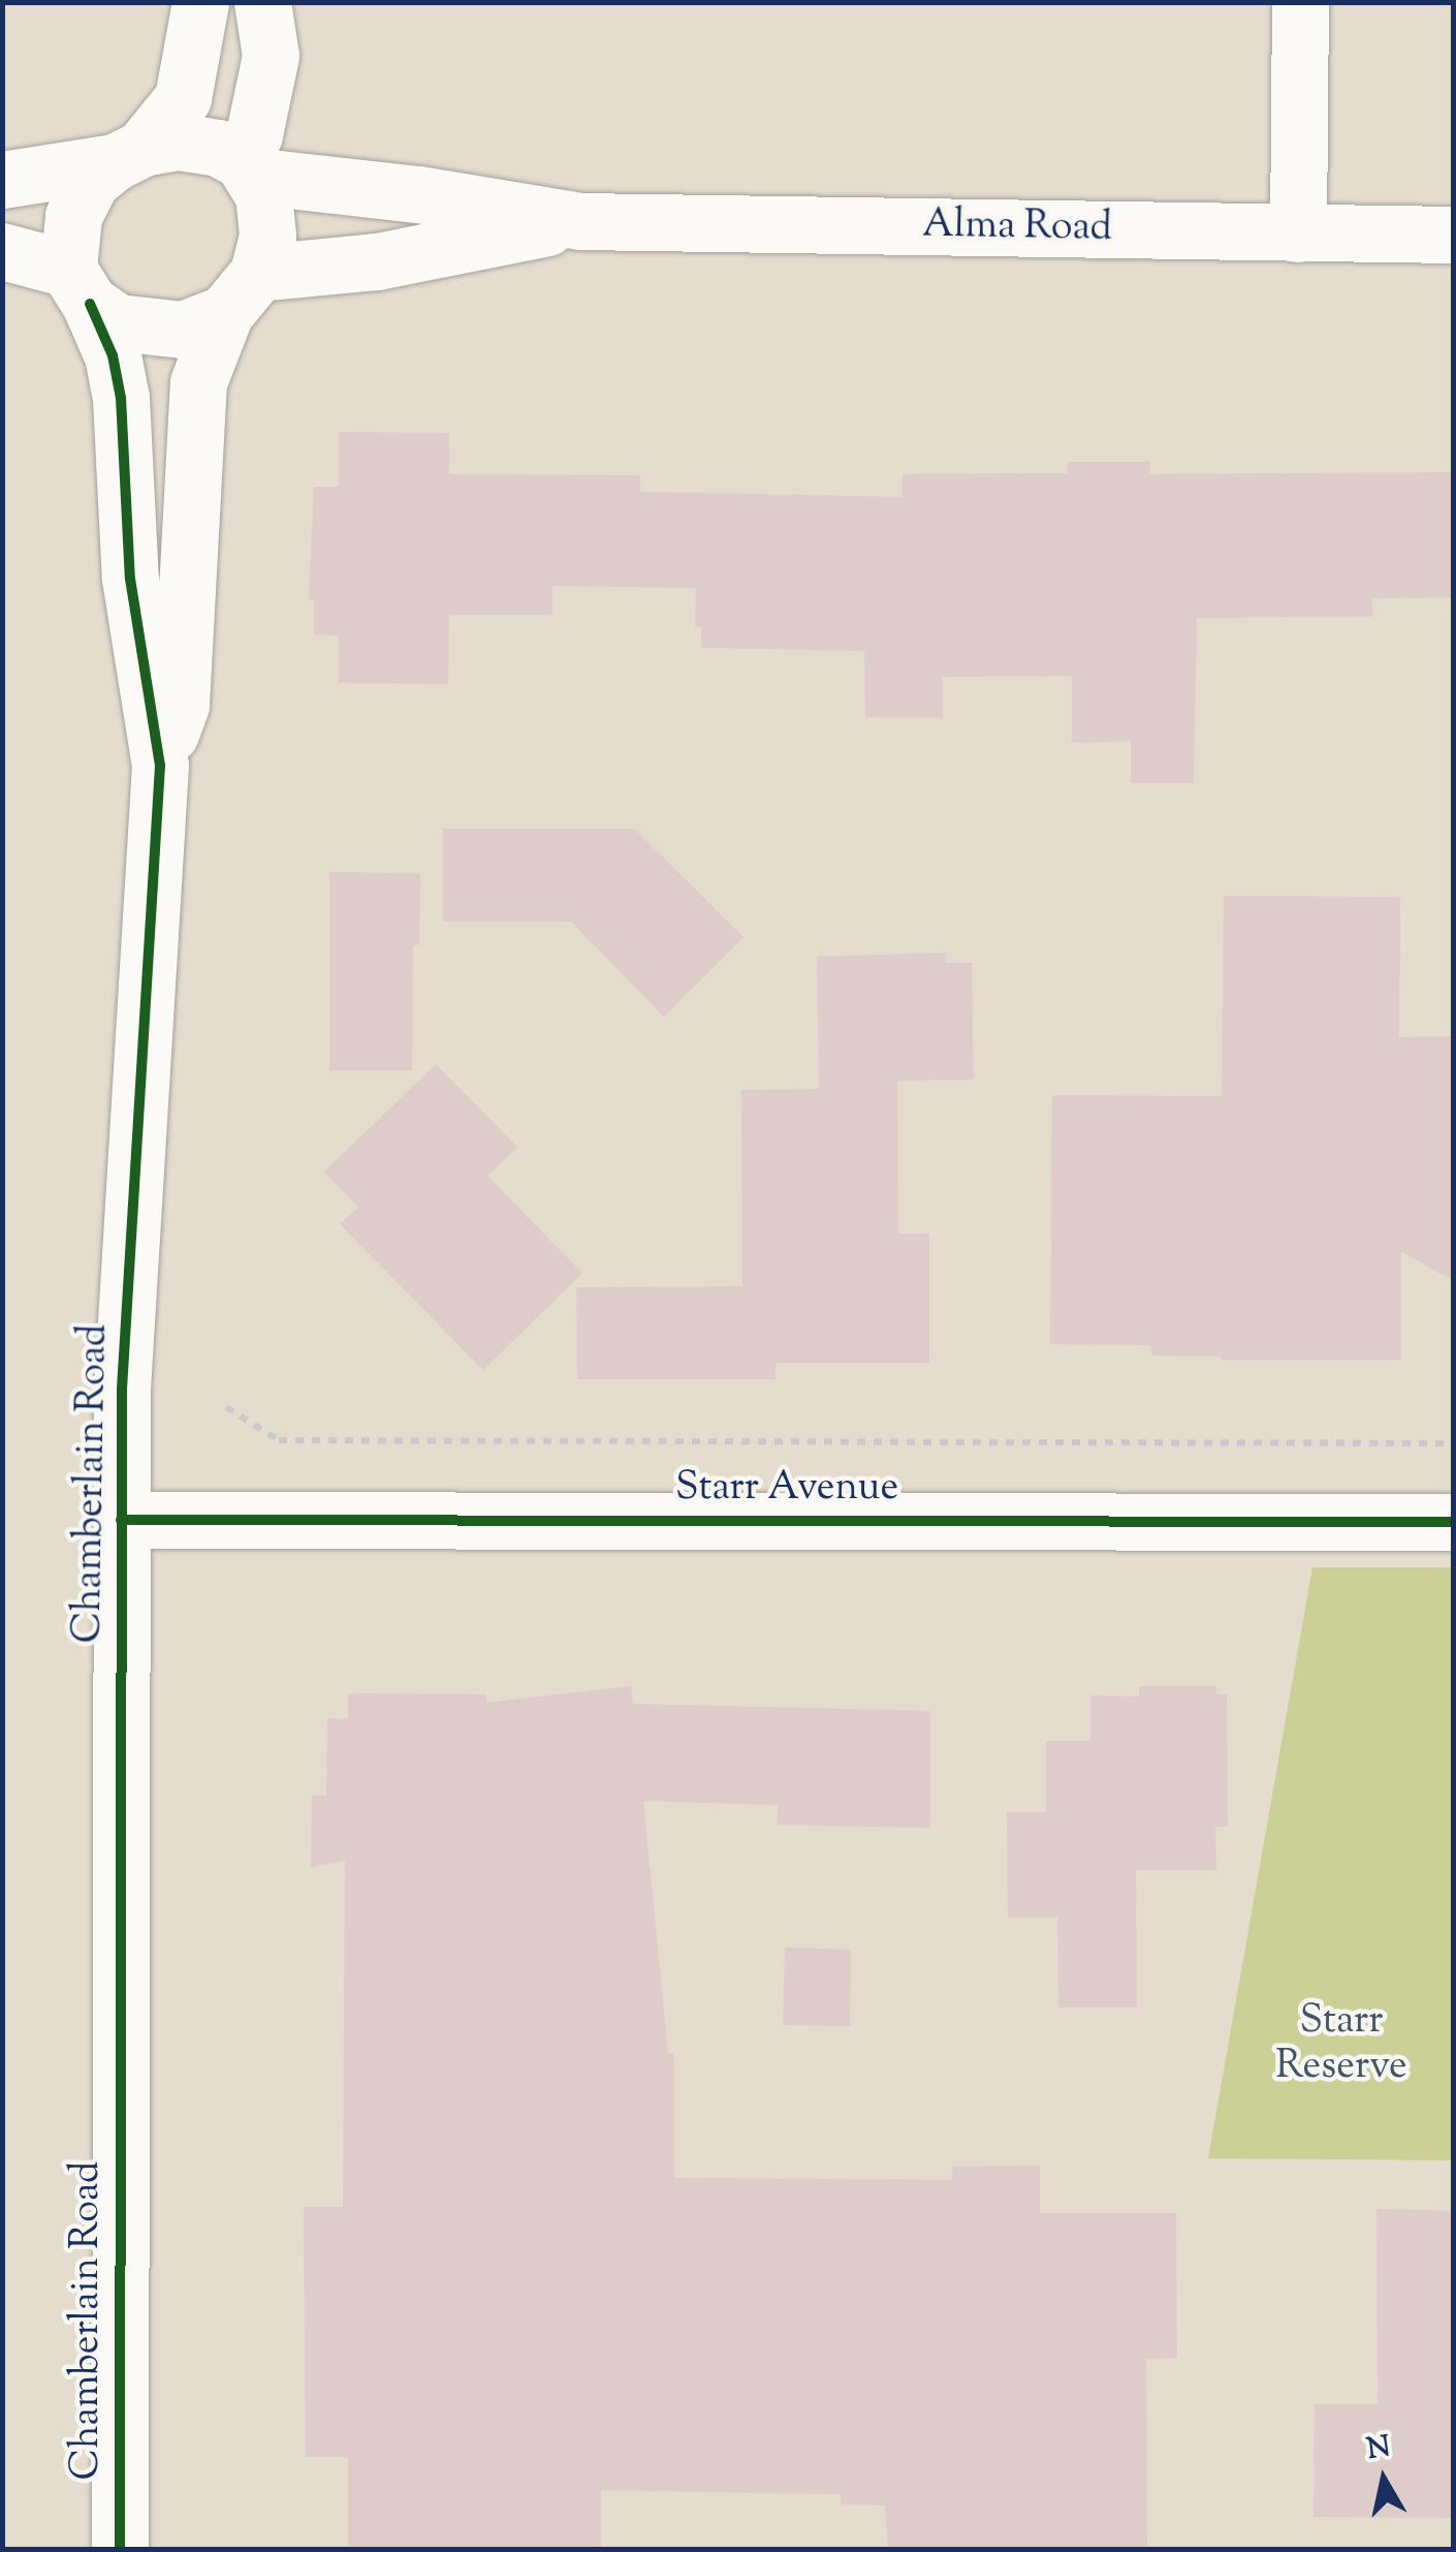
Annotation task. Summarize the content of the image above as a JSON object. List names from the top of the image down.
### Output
{
  "streets": {
    "street": ["Alma Road", "Chamberlain Road", "Starr Avenue"]
  },
  "crossings": [
    ["Alma Road", "Chamberlain Road"],
    ["Chamberlain Road", "Starr Avenue"]
  ],
  "parks": ["Starr Reserve"],
  "north": "top"
}
